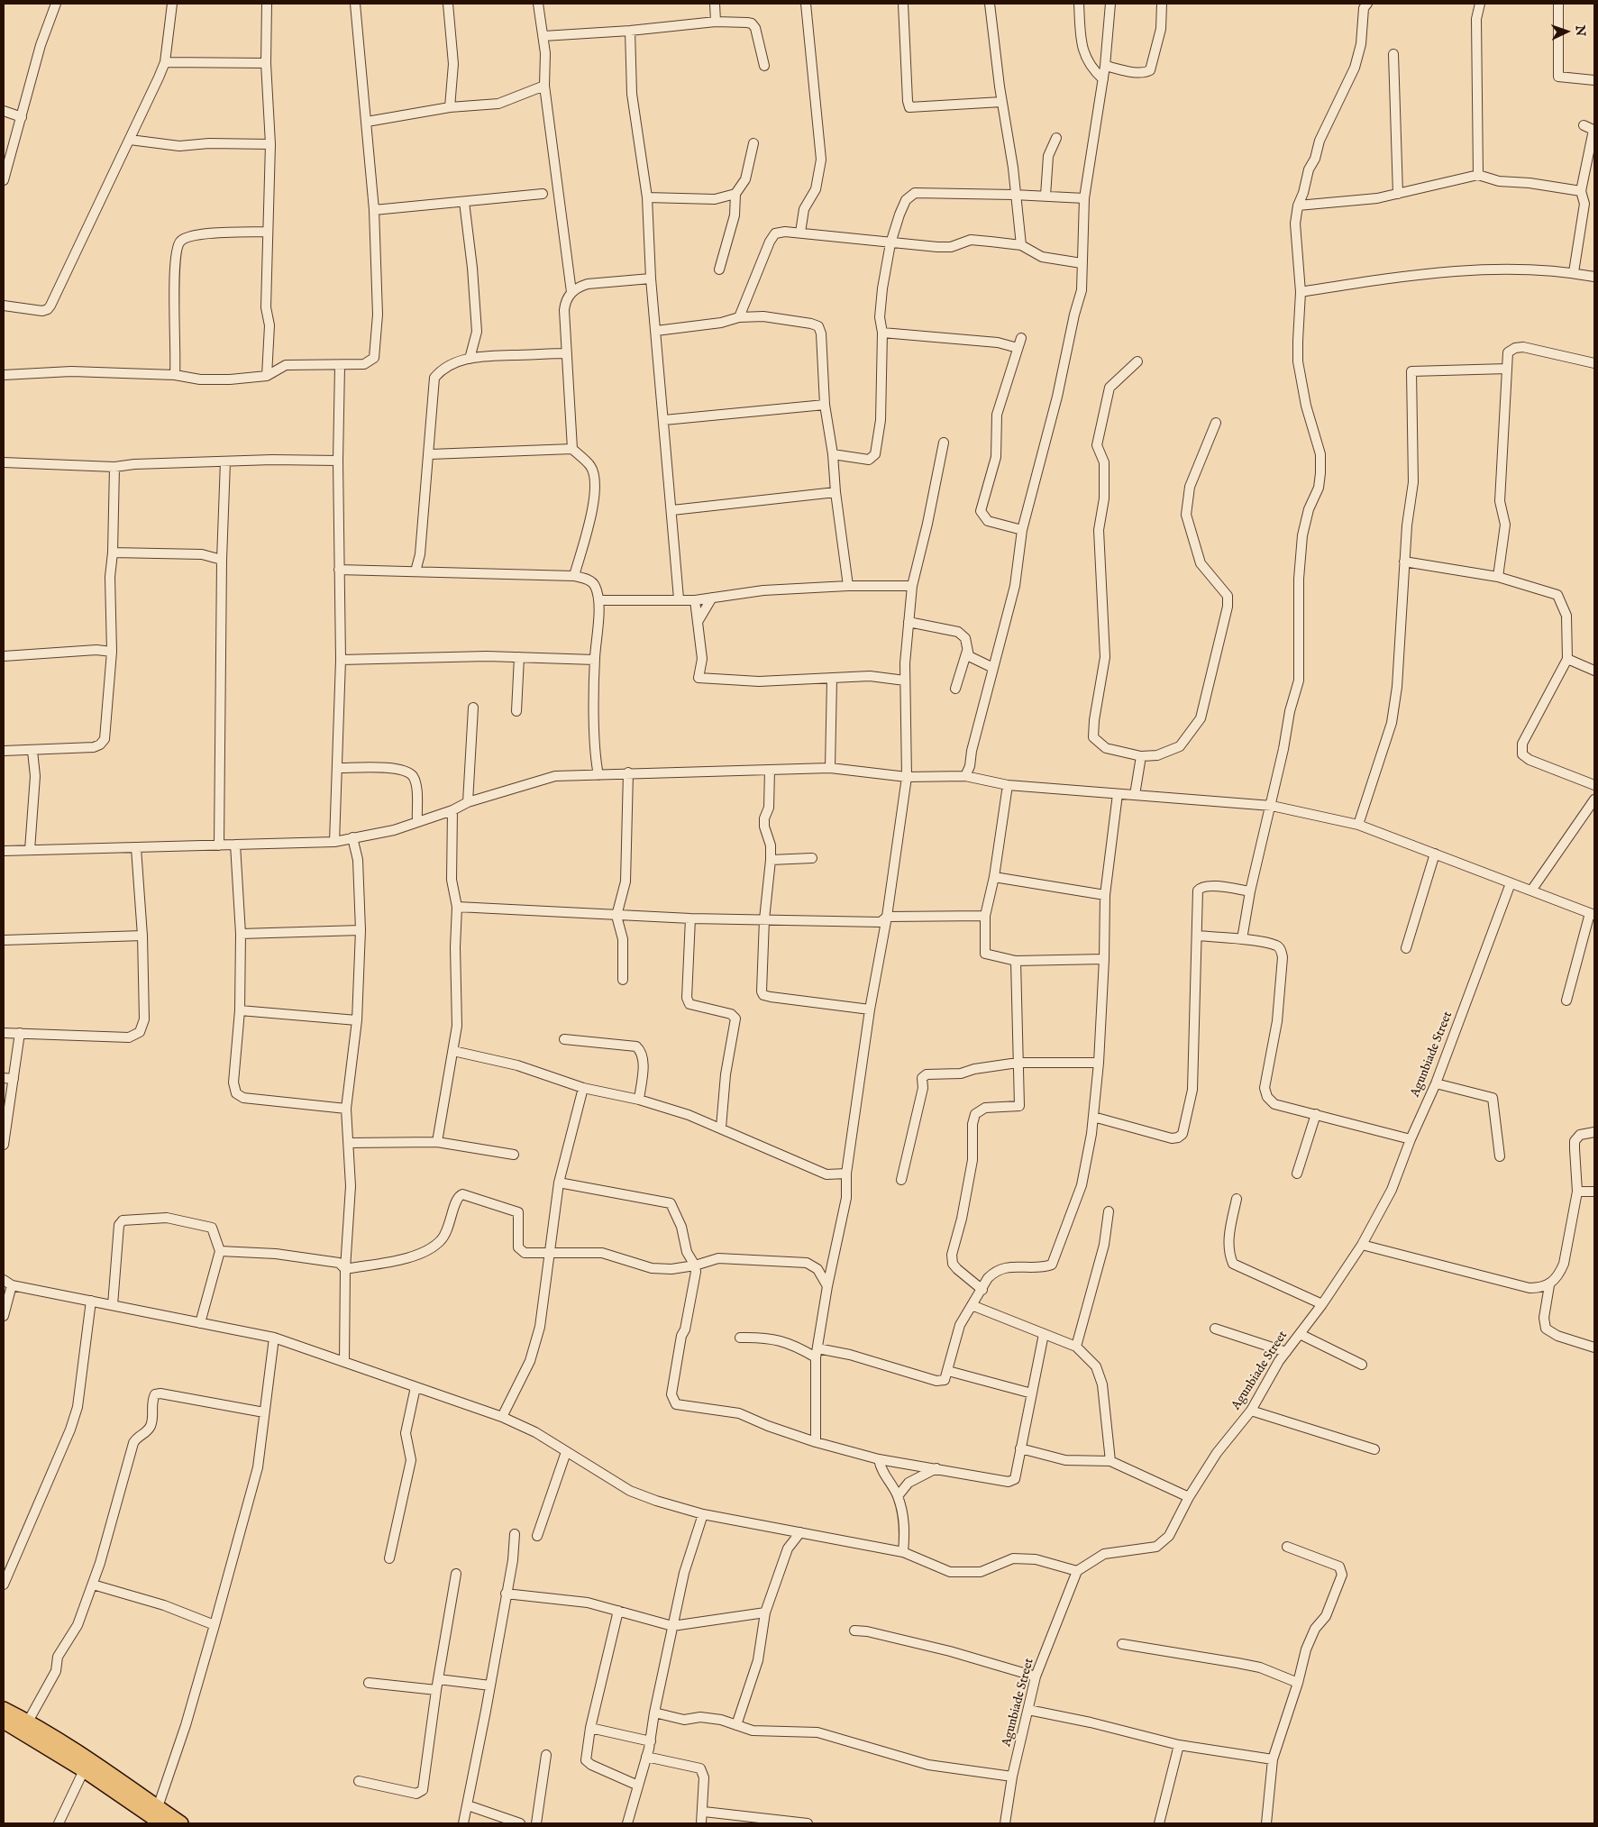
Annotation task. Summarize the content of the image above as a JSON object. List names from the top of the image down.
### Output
{
  "streets": {
    "street": ["Agunbiade Street"]
  },
  "north": "right"
}
